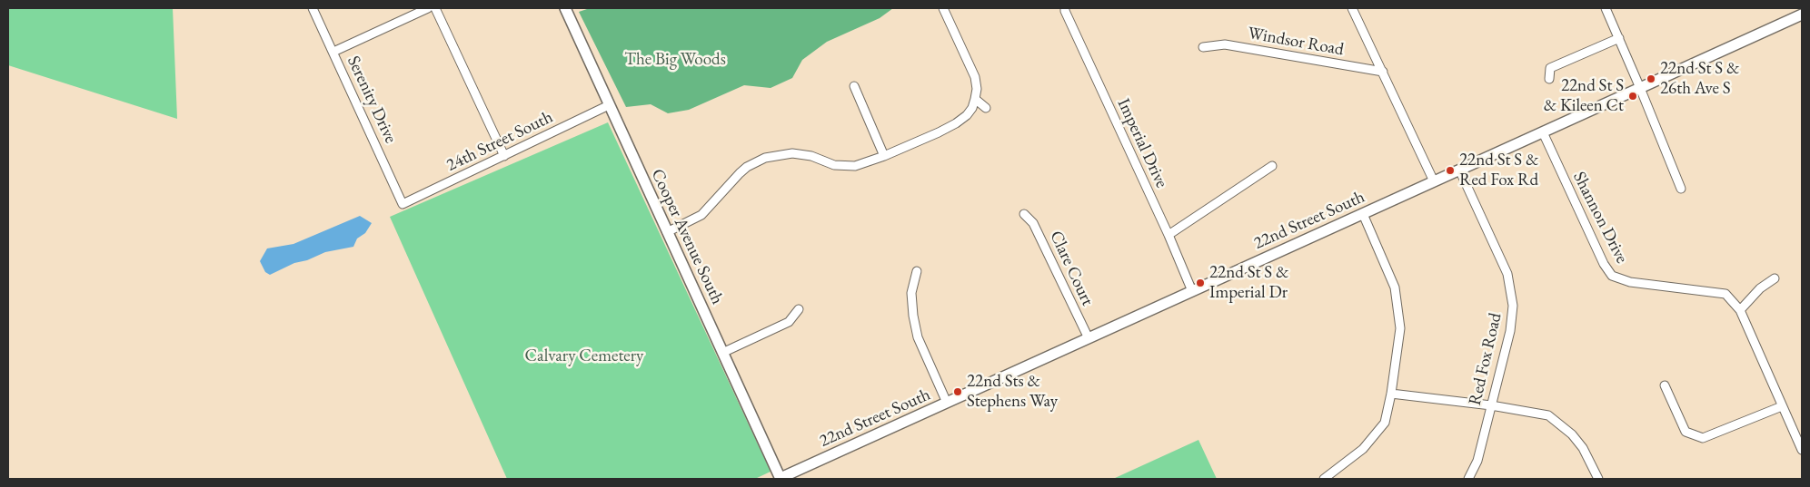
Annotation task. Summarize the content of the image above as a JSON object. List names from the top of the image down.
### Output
{
  "streets": {
    "street": [
      "Windsor Road",
      "Serenity Drive",
      "24th Street South",
      "Imperial Drive",
      "Shannon Drive",
      "22nd Street South",
      "Cooper Avenue South",
      "Clare Court",
      "Red Fox Road"
    ]
  },
  "crossings": [
    ["Serenity Drive", "24th Street South"],
    ["24th Street South", "Cooper Avenue South"],
    ["Imperial Drive", "22nd Street South"],
    ["Shannon Drive", "22nd Street South"],
    ["22nd Street South", "Cooper Avenue South"],
    ["22nd Street South", "Clare Court"],
    ["22nd Street South", "Red Fox Road"]
  ],
  "parks": ["The Big Woods", "Calvary Cemetery"],
  "places": [
    "22nd St S & 26th Ave S",
    "22nd St S & Kileen Ct",
    "22nd St S & Red Fox Rd",
    "22nd St S & Imperial Dr",
    "22nd Sts & Stephens Way"
  ]
}
